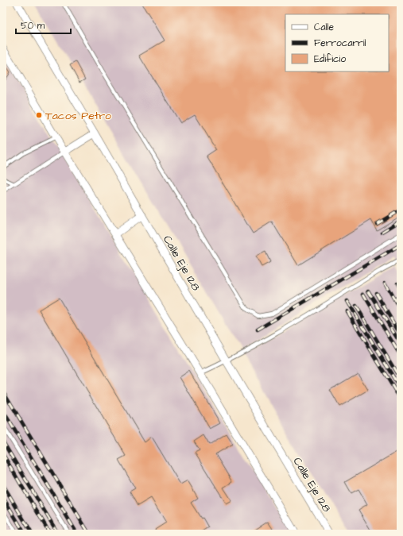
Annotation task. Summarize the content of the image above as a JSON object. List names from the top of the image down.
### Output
{
  "streets": {
    "street": ["Calle Eje 128"]
  },
  "places": ["Tacos Petro"],
  "legend": ["Calle", "Ferrocarril", "Edificio"],
  "scale_bar": "50 m"
}
